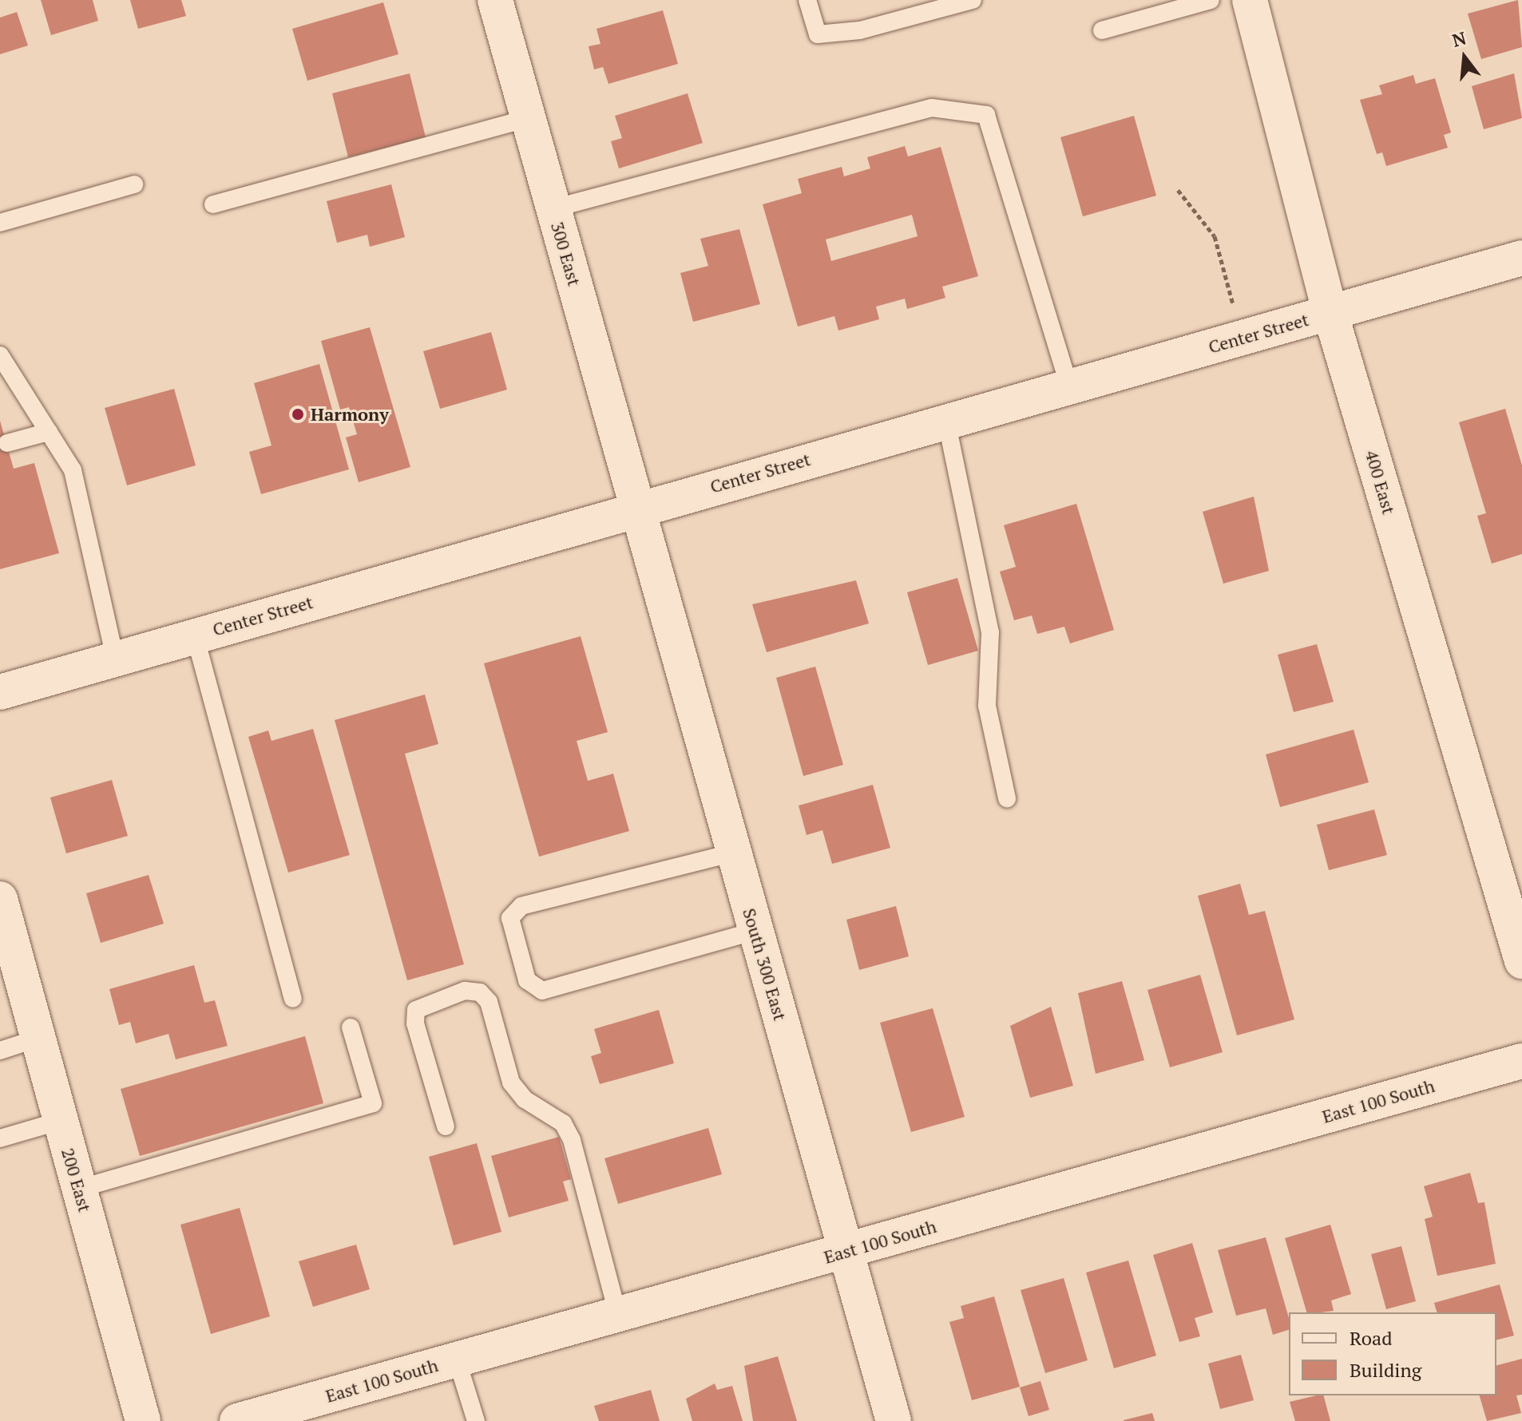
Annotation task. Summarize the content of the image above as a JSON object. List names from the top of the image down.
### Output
{
  "streets": {
    "street": [
      "300 East",
      "Center Street",
      "400 East",
      "South 300 East",
      "East 100 South",
      "200 East"
    ]
  },
  "crossings": [
    ["300 East", "Center Street"],
    ["300 East", "South 300 East"],
    ["Center Street", "400 East"],
    ["Center Street", "South 300 East"],
    ["South 300 East", "East 100 South"]
  ],
  "places": ["Harmony"],
  "legend": ["Road", "Building"],
  "north": "top"
}
